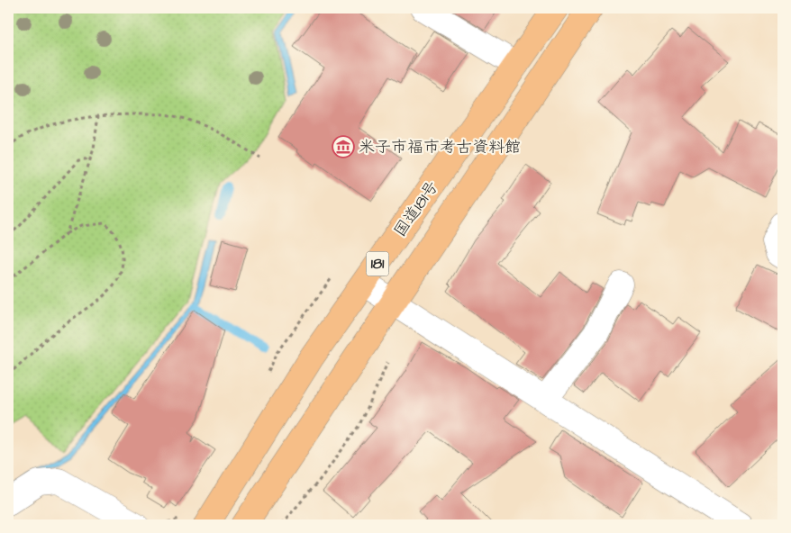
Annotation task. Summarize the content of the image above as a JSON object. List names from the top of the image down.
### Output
{
  "streets": {
    "highway": ["国道181号", "181"]
  },
  "places": {
    "museum": ["米子市福市考古資料館"]
  }
}
